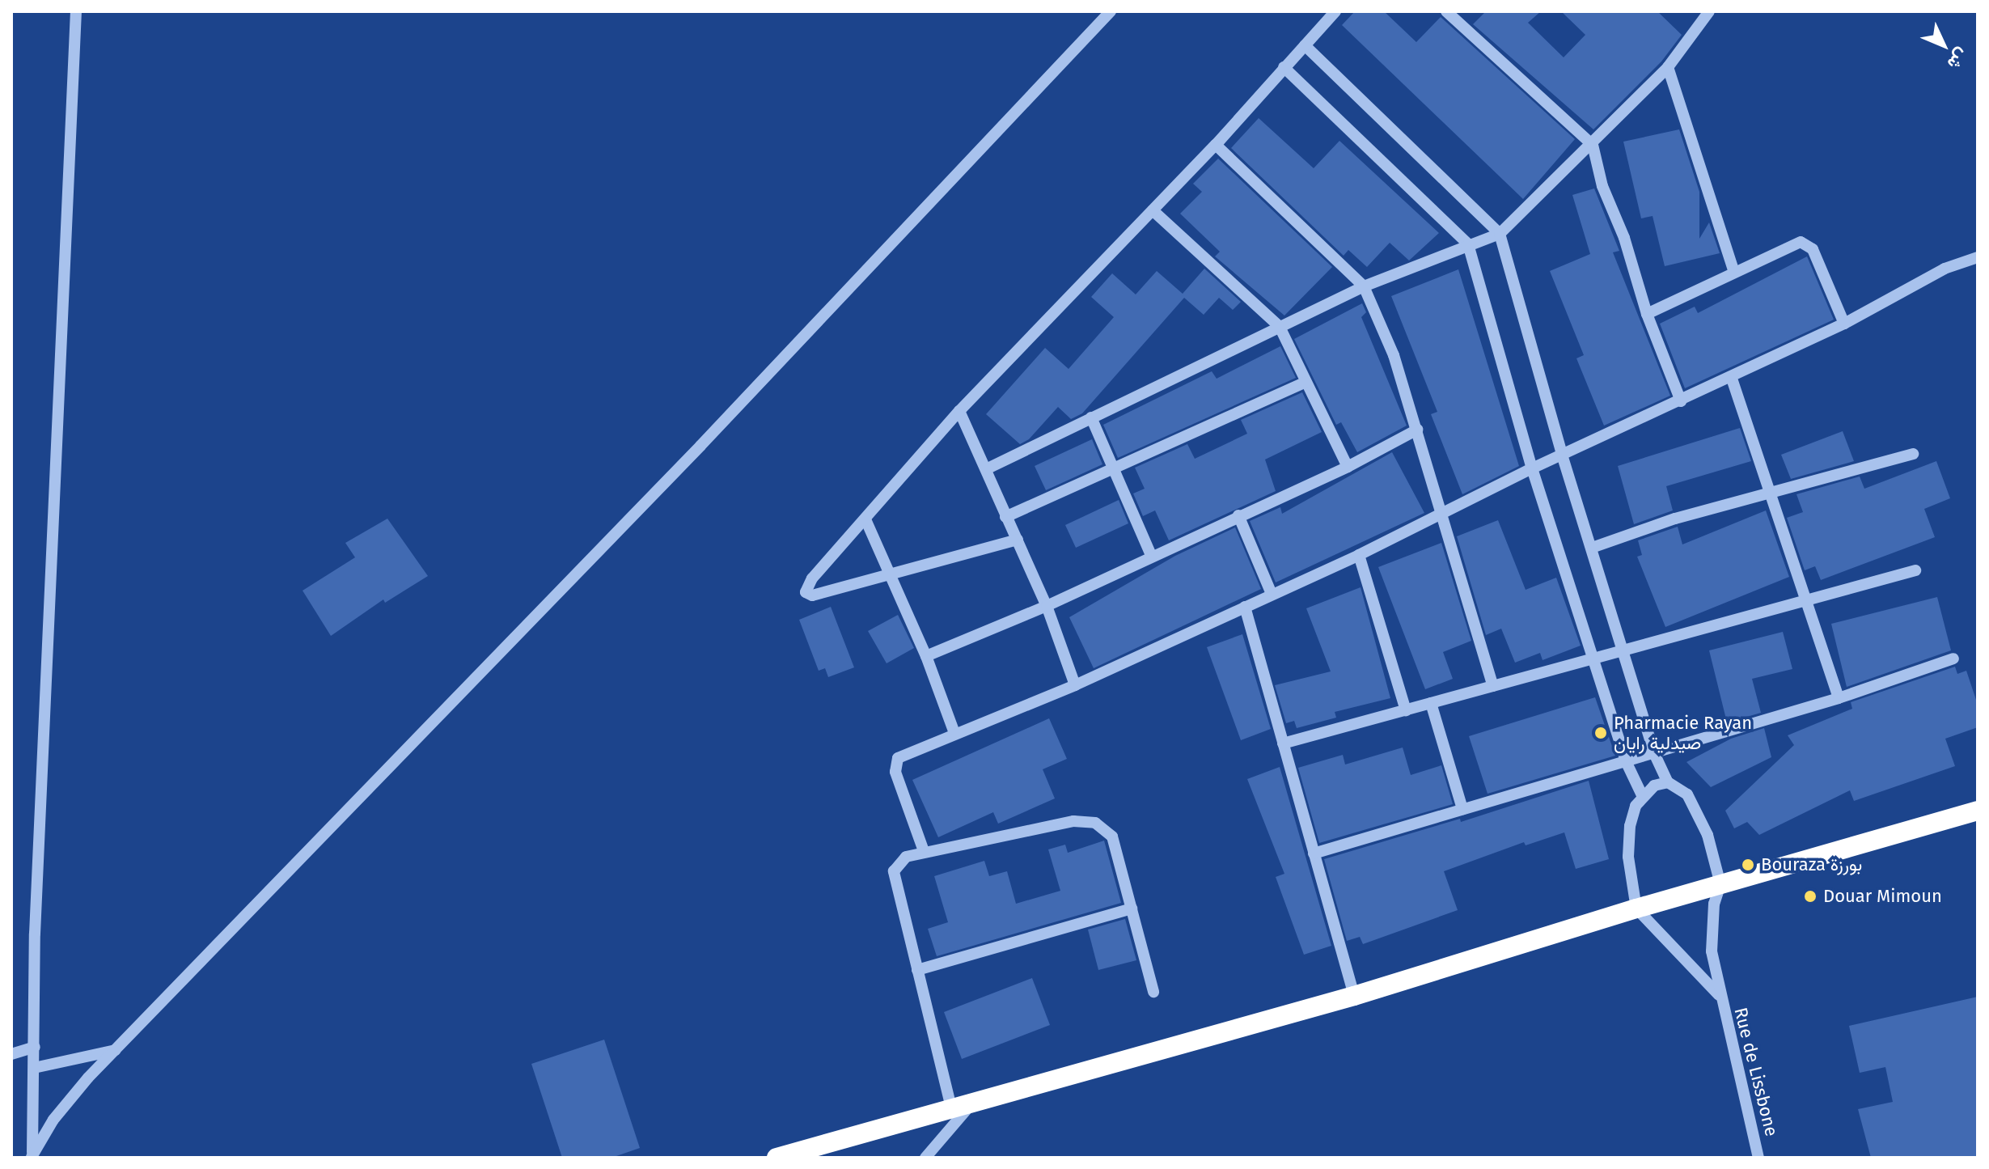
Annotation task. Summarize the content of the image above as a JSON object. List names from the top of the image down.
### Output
{
  "streets": {
    "street": ["Rue de Lissbone"]
  },
  "places": ["Pharmacie Rayan صيدلية رايان", "Bouraza بورزة", "Douar Mimoun"],
  "north": "bottom right"
}
